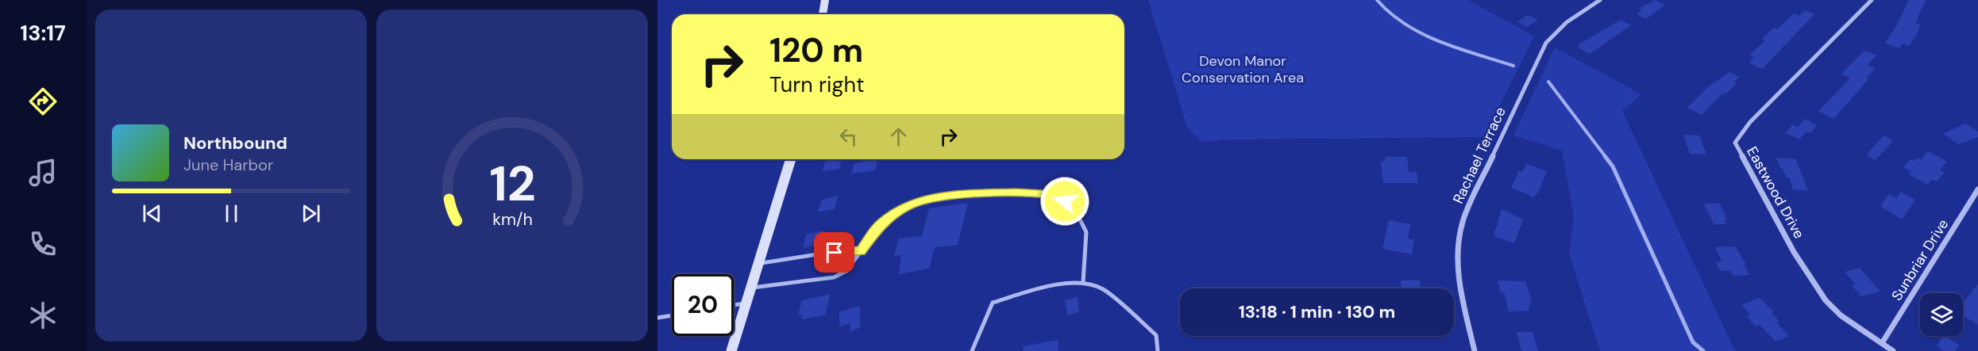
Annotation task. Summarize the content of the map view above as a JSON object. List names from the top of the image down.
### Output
{
  "streets": {
    "street": ["Rachael Terrace", "Eastwood Drive", "Sunbriar Drive"]
  },
  "crossings": [
    ["Eastwood Drive", "Sunbriar Drive"]
  ],
  "parks": ["Devon Manor Conservation Area"],
  "page": {
    "tabs": "13:17",
    "turn": ["120 m", "Turn right"],
    "song": ["Northbound", "June Harbor"],
    "limit": "20",
    "trip": "13:18 · 1 min · 130 m",
    "gauge": ["12", "km/h"]
  }
}
